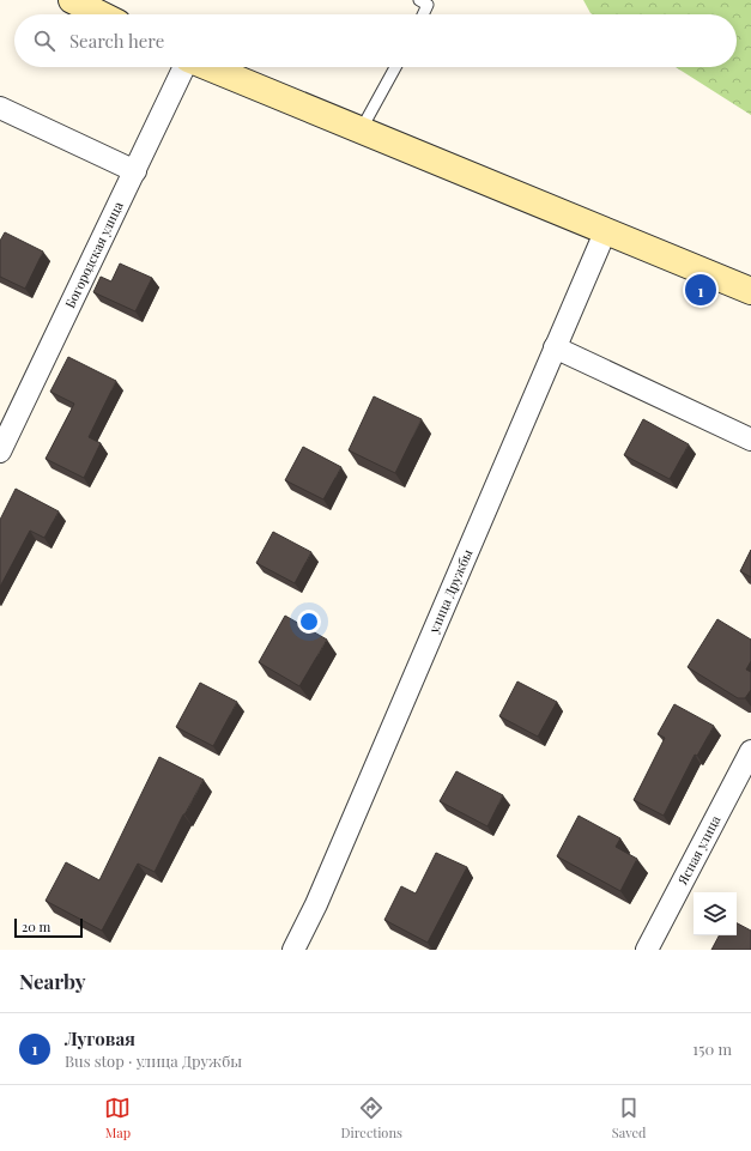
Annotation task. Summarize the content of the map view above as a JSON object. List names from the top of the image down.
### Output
{
  "streets": {
    "street": ["Богородская улица", "улица Дружбы", "Ясная улица"]
  },
  "scale_bar": "20 m",
  "page": {
    "search": "Search here",
    "pins": "1",
    "scale": "20 m",
    "heading": "Nearby",
    "list": [
      {
        "mark": "1",
        "name": "Луговая",
        "note": "Bus stop · улица Дружбы",
        "value": "150 m"
      }
    ],
    "nav": ["Map", "Directions", "Saved"]
  }
}
